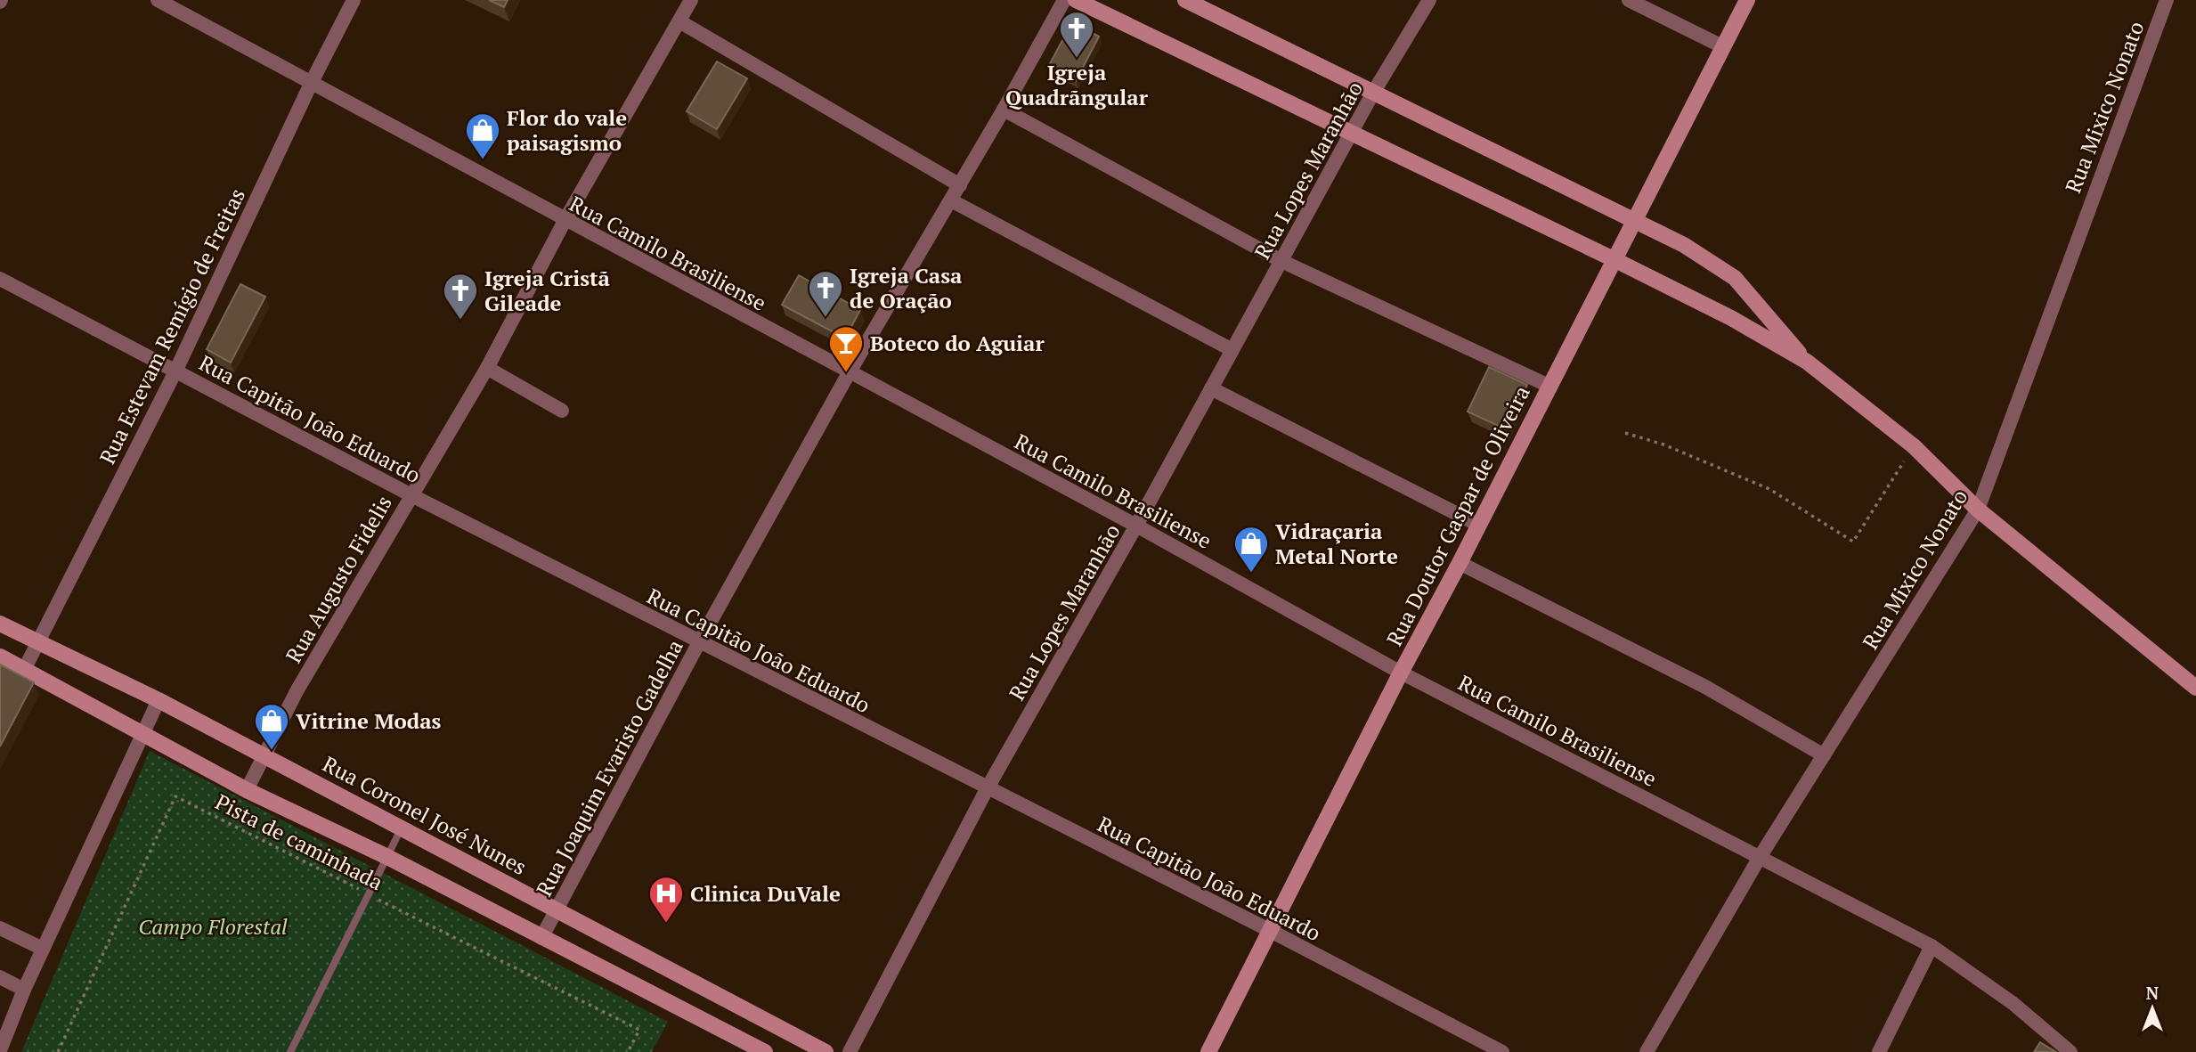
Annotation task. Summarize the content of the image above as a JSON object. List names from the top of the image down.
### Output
{
  "streets": {
    "street": [
      "Rua Mixico Nonato",
      "Rua Lopes Maranhão",
      "Rua Camilo Brasiliense",
      "Rua Estevam Remígio de Freitas",
      "Rua Capitão João Eduardo",
      "Rua Doutor Gaspar de Oliveira",
      "Rua Augusto Fidelis",
      "Rua Joaquim Evaristo Gadelha",
      "Rua Coronel José Nunes"
    ],
    "path": ["Pista de caminhada"]
  },
  "crossings": [
    ["Rua Mixico Nonato", "Rua Camilo Brasiliense"],
    ["Rua Lopes Maranhão", "Rua Camilo Brasiliense"],
    ["Rua Lopes Maranhão", "Rua Capitão João Eduardo"],
    ["Rua Camilo Brasiliense", "Rua Estevam Remígio de Freitas"],
    ["Rua Camilo Brasiliense", "Rua Doutor Gaspar de Oliveira"],
    ["Rua Camilo Brasiliense", "Rua Augusto Fidelis"],
    ["Rua Camilo Brasiliense", "Rua Joaquim Evaristo Gadelha"],
    ["Rua Estevam Remígio de Freitas", "Rua Capitão João Eduardo"],
    ["Rua Estevam Remígio de Freitas", "Rua Coronel José Nunes"],
    ["Rua Capitão João Eduardo", "Rua Doutor Gaspar de Oliveira"],
    ["Rua Capitão João Eduardo", "Rua Augusto Fidelis"],
    ["Rua Capitão João Eduardo", "Rua Joaquim Evaristo Gadelha"],
    ["Rua Augusto Fidelis", "Rua Coronel José Nunes"],
    ["Rua Joaquim Evaristo Gadelha", "Rua Coronel José Nunes"]
  ],
  "parks": ["Campo Florestal"],
  "places": {
    "church": ["Igreja Quadrãngular", "Igreja Casa de Oração", "Igreja Cristã Gileade"],
    "shop": ["Flor do vale paisagismo", "Vidraçaria Metal Norte", "Vitrine Modas"],
    "bar": ["Boteco do Aguiar"],
    "hospital": ["Clinica DuVale"]
  },
  "north": "top"
}
